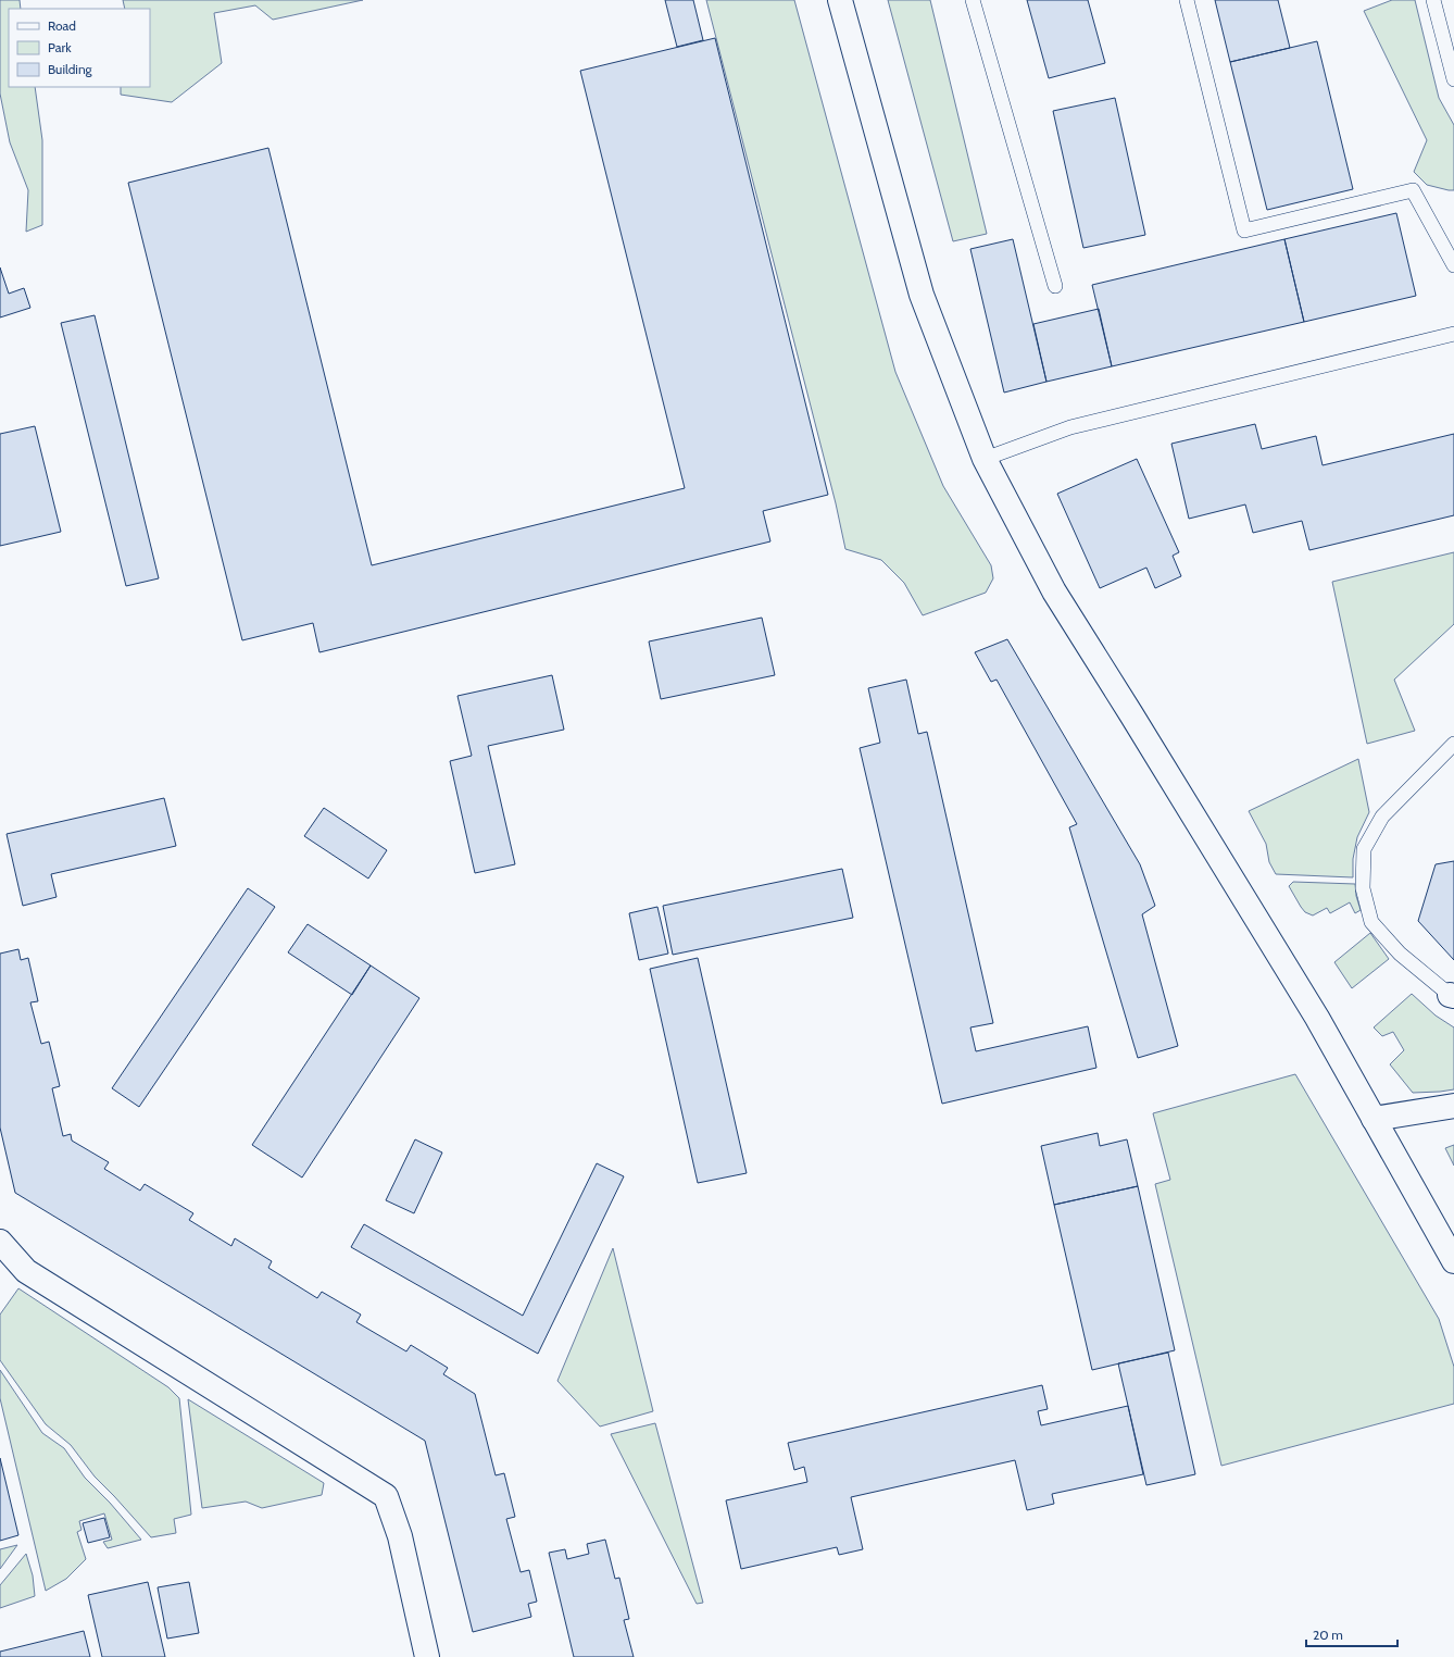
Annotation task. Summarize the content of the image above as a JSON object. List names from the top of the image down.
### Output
{
  "legend": ["Road", "Park", "Building"],
  "scale_bar": "20 m"
}
